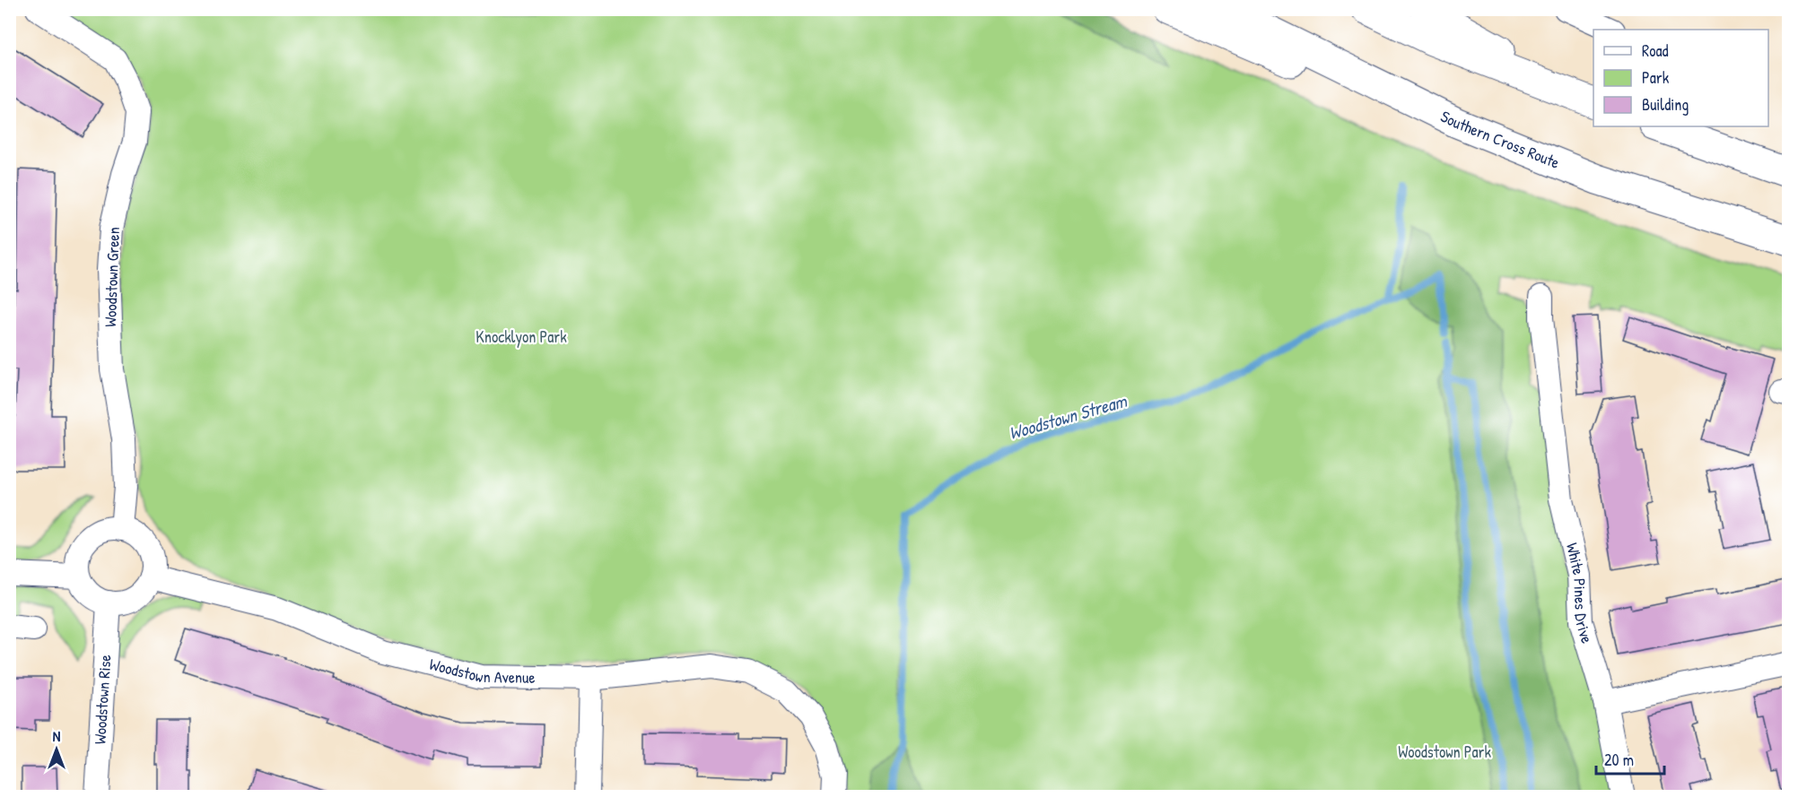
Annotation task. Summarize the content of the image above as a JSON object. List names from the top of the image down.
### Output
{
  "streets": {
    "highway": ["Southern Cross Route"],
    "street": [
      "Woodstown Green",
      "White Pines Drive",
      "Woodstown Avenue",
      "Woodstown Rise"
    ]
  },
  "crossings": [
    ["Woodstown Green", "Woodstown Avenue"],
    ["Woodstown Green", "Woodstown Rise"],
    ["Woodstown Avenue", "Woodstown Rise"]
  ],
  "water": ["Woodstown Stream"],
  "parks": ["Knocklyon Park", "Woodstown Park"],
  "legend": ["Road", "Park", "Building"],
  "scale_bar": "20 m",
  "north": "top"
}
